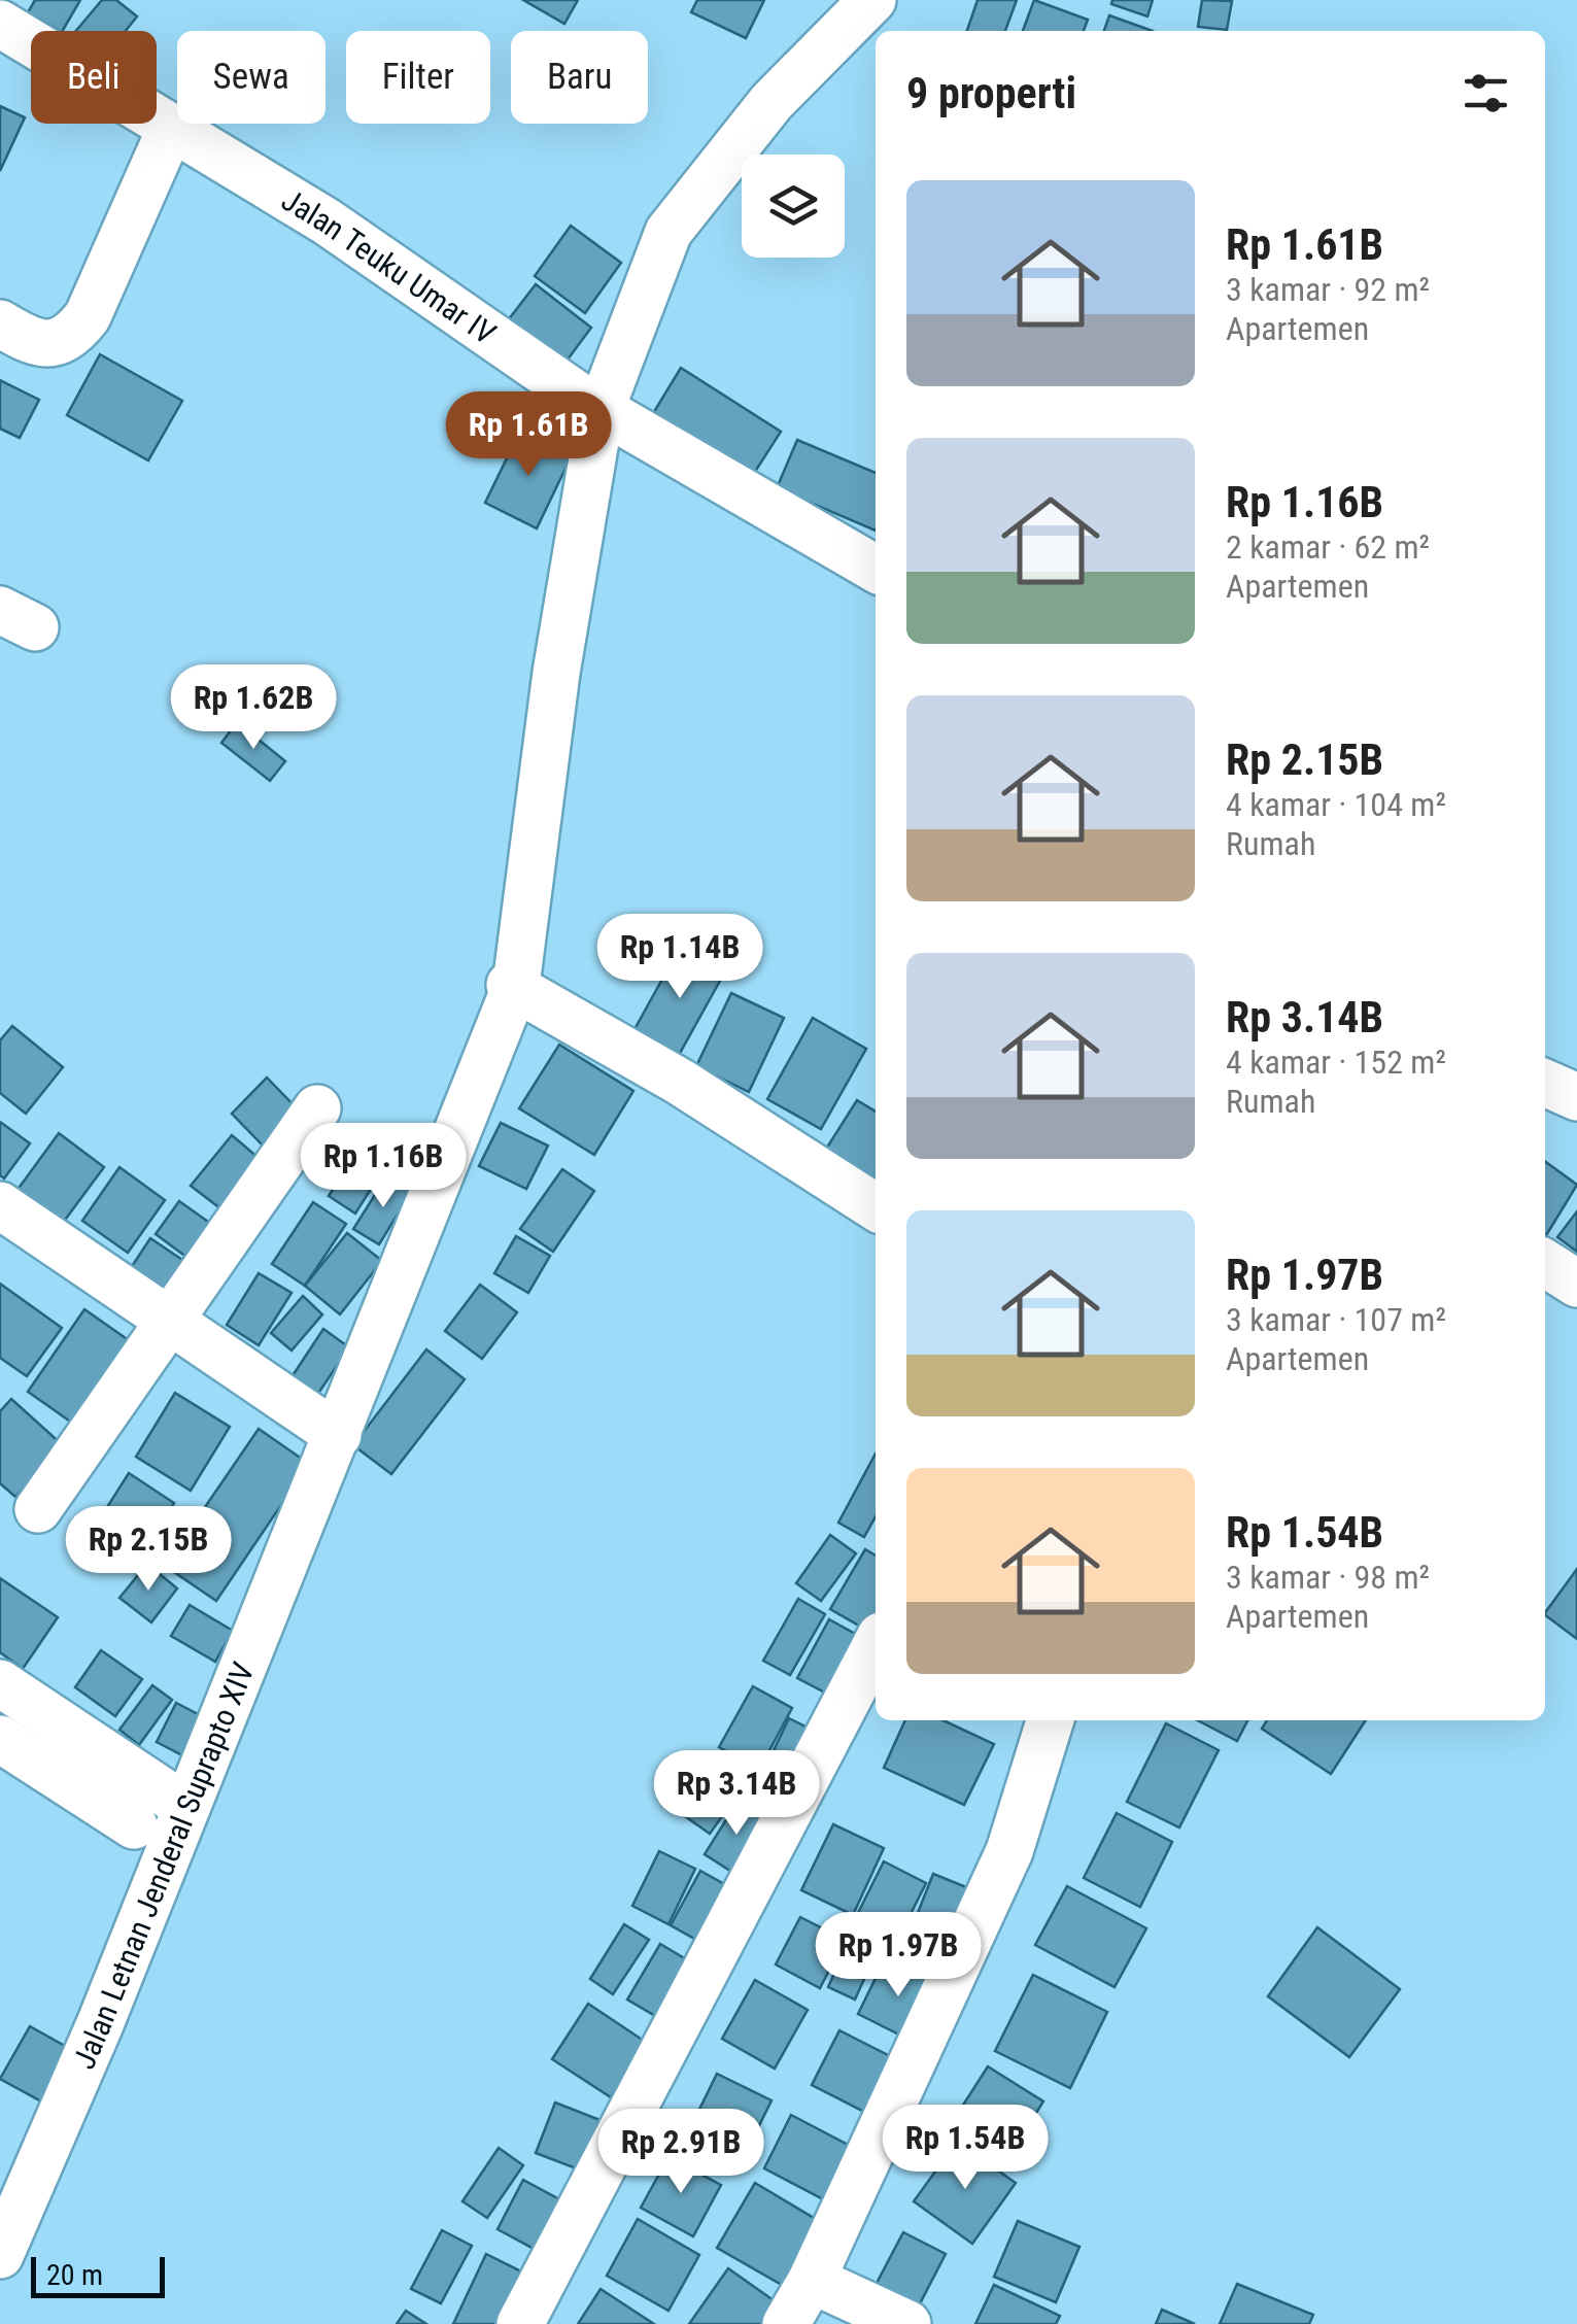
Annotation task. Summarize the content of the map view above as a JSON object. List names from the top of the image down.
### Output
{
  "streets": {
    "street": ["Jalan Teuku Umar IV", "Jalan Letnan Jenderal Suprapto XIV"]
  },
  "crossings": [
    ["Jalan Teuku Umar IV", "Jalan Letnan Jenderal Suprapto XIV"]
  ],
  "scale_bar": "20 m",
  "page": {
    "chip": [
      "Beli",
      "Sewa",
      "Filter",
      "Baru"
    ],
    "heading": "9 properti",
    "list": [
      {
        "name": "Rp 1.61B",
        "note": "3 kamar · 92 m² · Apartemen"
      },
      {
        "name": "Rp 1.16B",
        "note": "2 kamar · 62 m² · Apartemen"
      },
      {
        "name": "Rp 2.15B",
        "note": "4 kamar · 104 m² · Rumah"
      },
      {
        "name": "Rp 3.14B",
        "note": "4 kamar · 152 m² · Rumah"
      },
      {
        "name": "Rp 1.97B",
        "note": "3 kamar · 107 m² · Apartemen"
      },
      {
        "name": "Rp 1.54B",
        "note": "3 kamar · 98 m² · Apartemen"
      }
    ],
    "price": [
      "Rp 1.61B",
      "Rp 1.62B",
      "Rp 1.14B",
      "Rp 1.16B",
      "Rp 2.15B",
      "Rp 3.14B",
      "Rp 1.97B",
      "Rp 1.54B",
      "Rp 2.91B"
    ],
    "scale": "20 m"
  }
}
